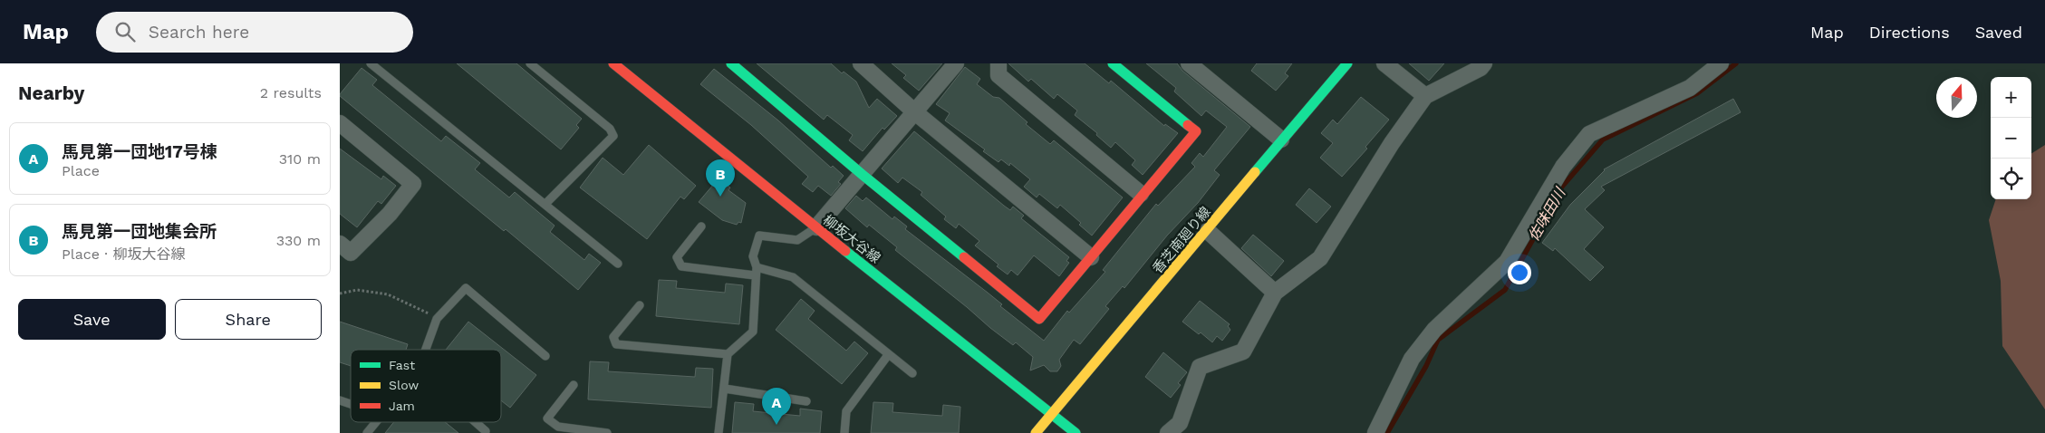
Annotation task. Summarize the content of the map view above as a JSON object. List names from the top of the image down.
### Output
{
  "streets": {
    "street": ["柳坂大谷線", "香芝南廻り線"]
  },
  "crossings": [
    ["柳坂大谷線", "香芝南廻り線"]
  ],
  "water": ["佐味田川"],
  "legend": ["Fast", "Slow", "Jam"],
  "north": "top",
  "page": {
    "header": "Map",
    "search": "Search here",
    "nav": ["Map", "Directions", "Saved"],
    "heading": ["Nearby", "2 results"],
    "map_buttons": ["+", "−"],
    "list": [
      {
        "mark": "A",
        "name": "馬見第一団地17号棟",
        "note": "Place",
        "value": "310 m"
      },
      {
        "mark": "B",
        "name": "馬見第一団地集会所",
        "note": "Place · 柳坂大谷線",
        "value": "330 m"
      }
    ],
    "pins": ["B", "A"],
    "buttons": ["Save", "Share"]
  }
}
